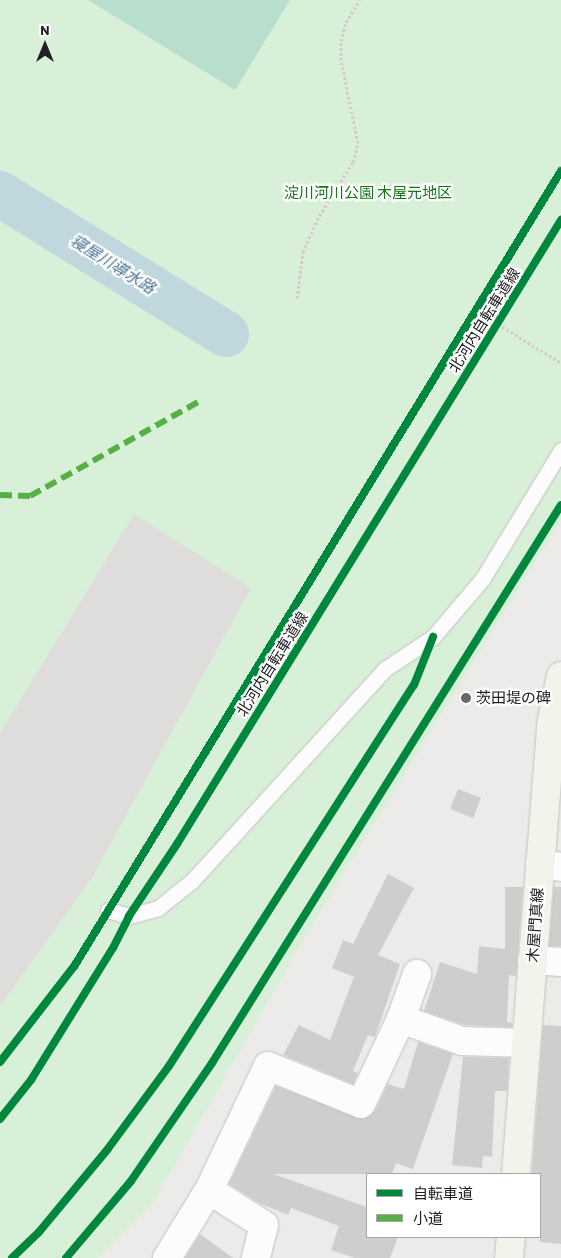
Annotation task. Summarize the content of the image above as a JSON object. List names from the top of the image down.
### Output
{
  "streets": {
    "main road": ["木屋門真線"],
    "cycle path": ["北河内自転車道線"]
  },
  "water": ["寝屋川導水路"],
  "parks": ["淀川河川公園 木屋元地区"],
  "places": ["茨田堤の碑"],
  "legend": ["自転車道", "小道"],
  "north": "top"
}
